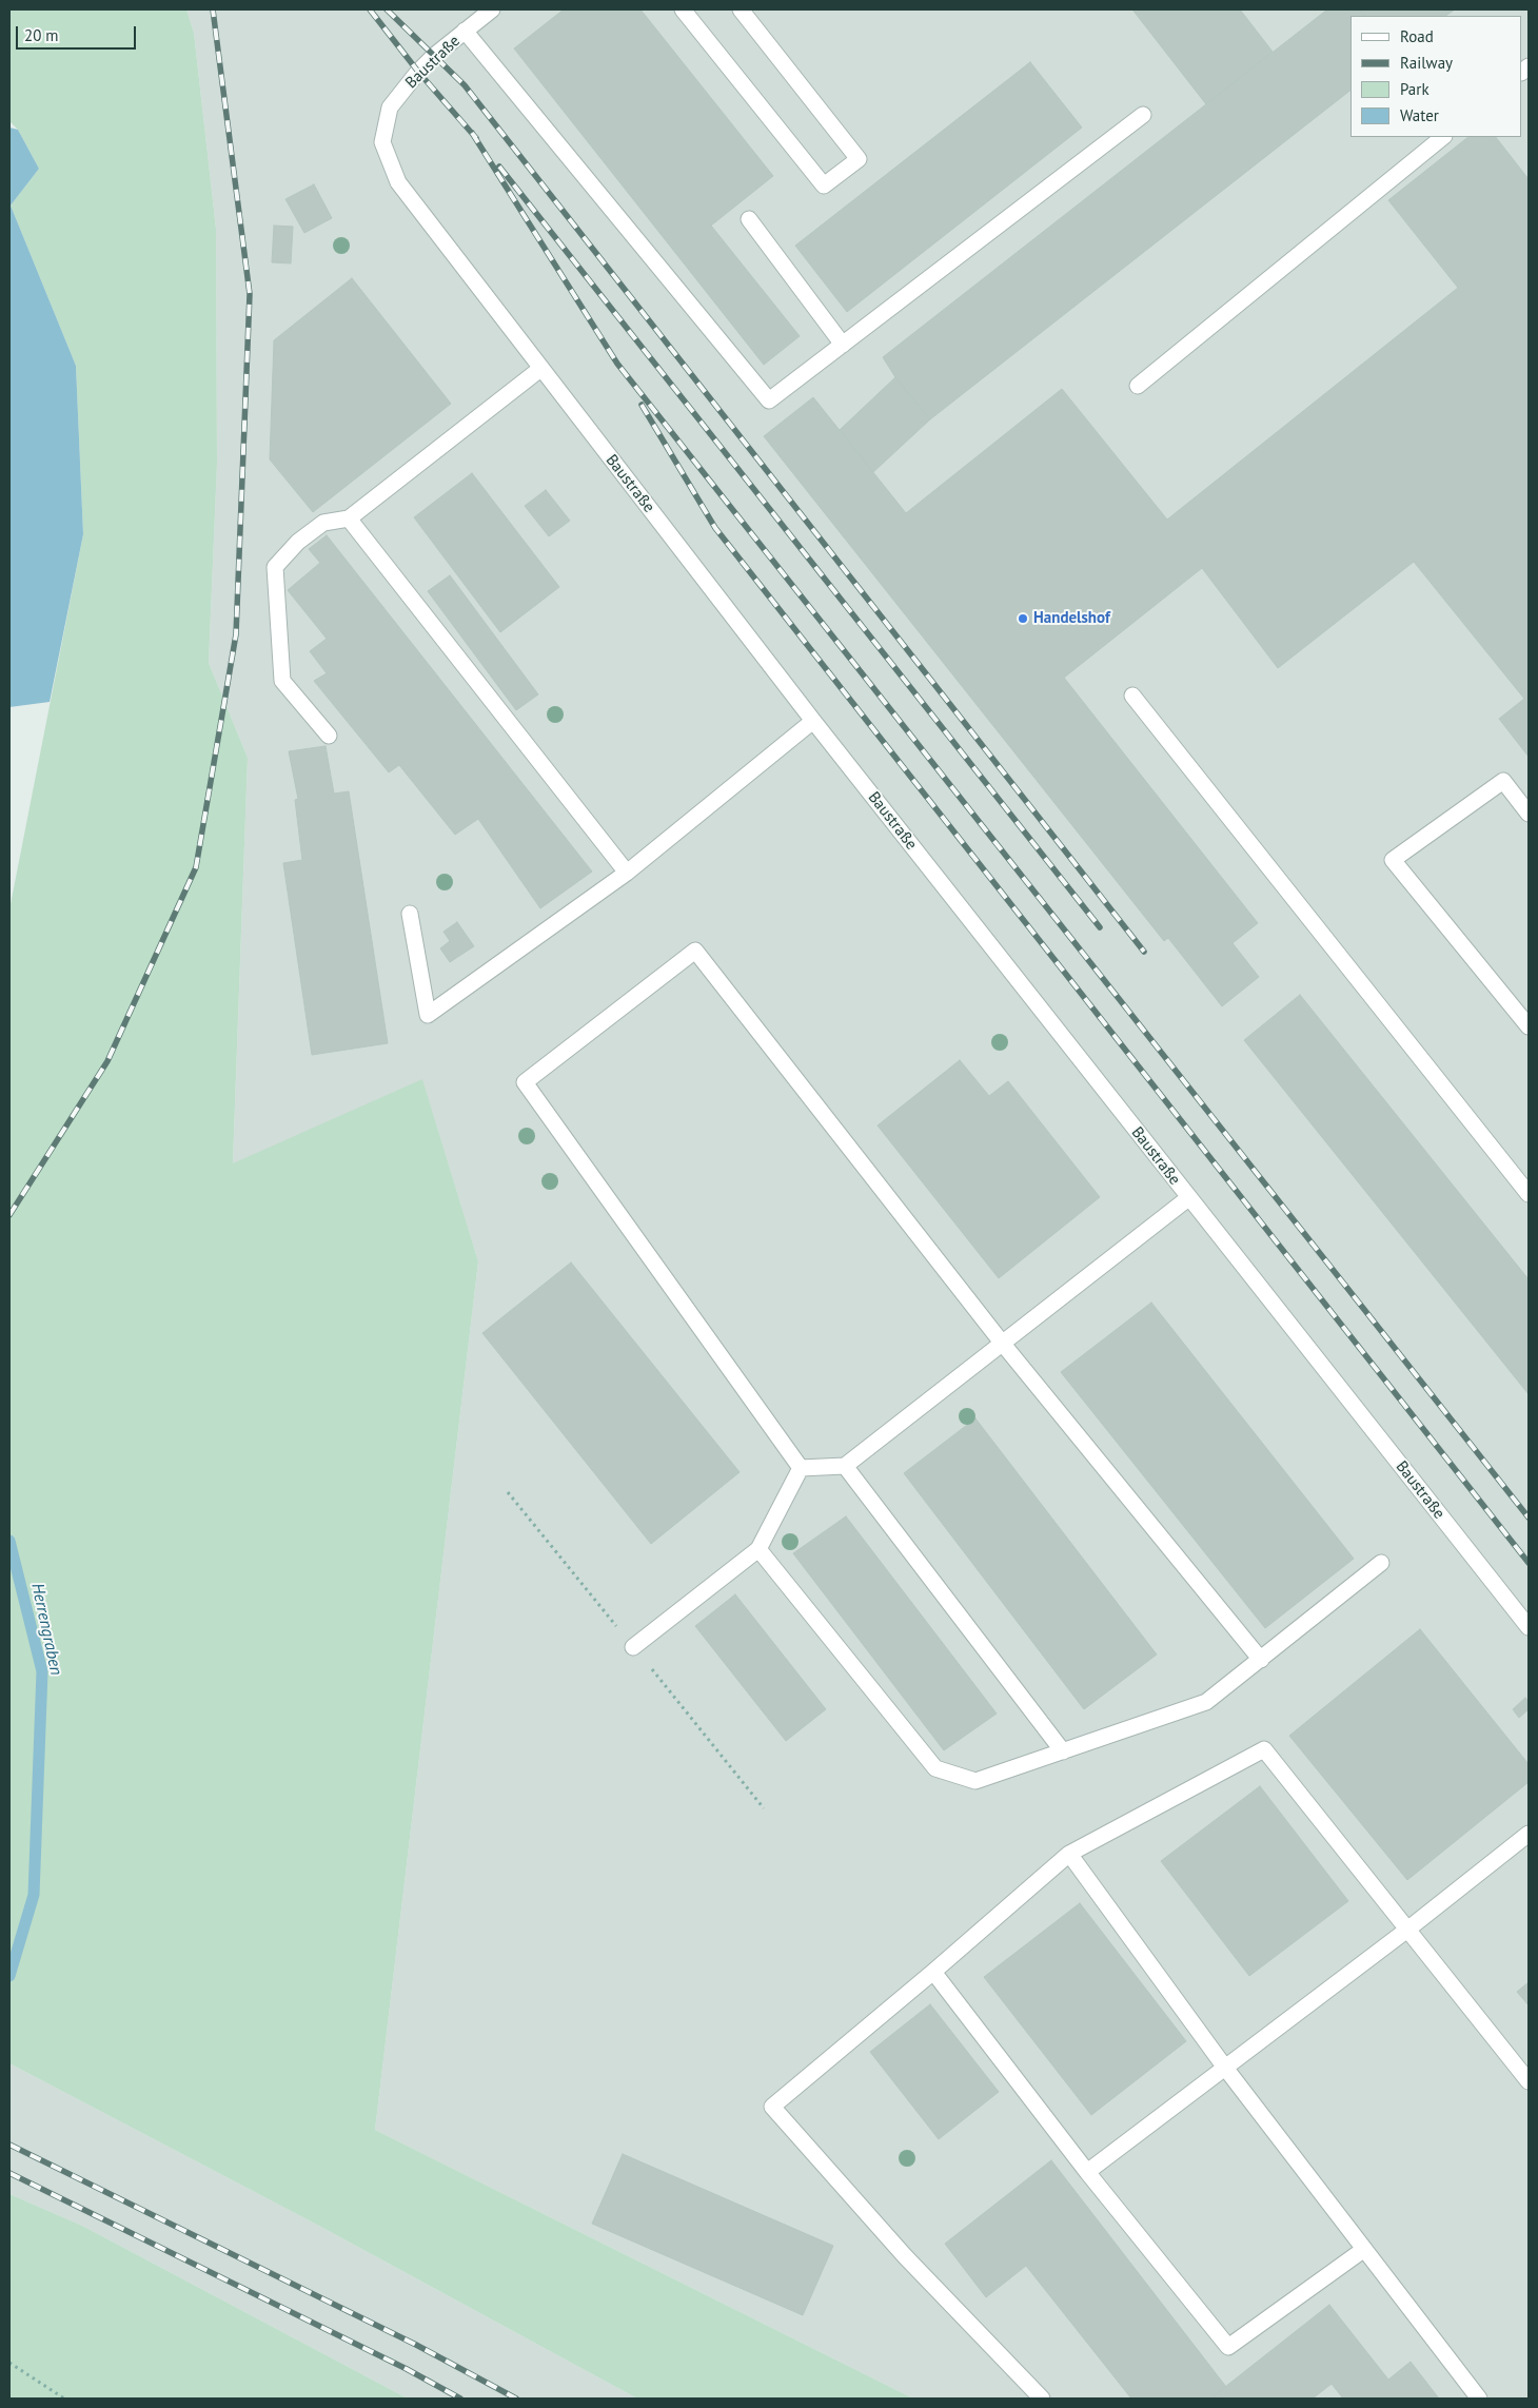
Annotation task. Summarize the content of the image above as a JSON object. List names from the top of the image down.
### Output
{
  "streets": {
    "street": ["Baustraße"]
  },
  "water": ["Herrengraben"],
  "places": ["Handelshof"],
  "legend": [
    "Road",
    "Railway",
    "Park",
    "Water"
  ],
  "scale_bar": "20 m"
}
